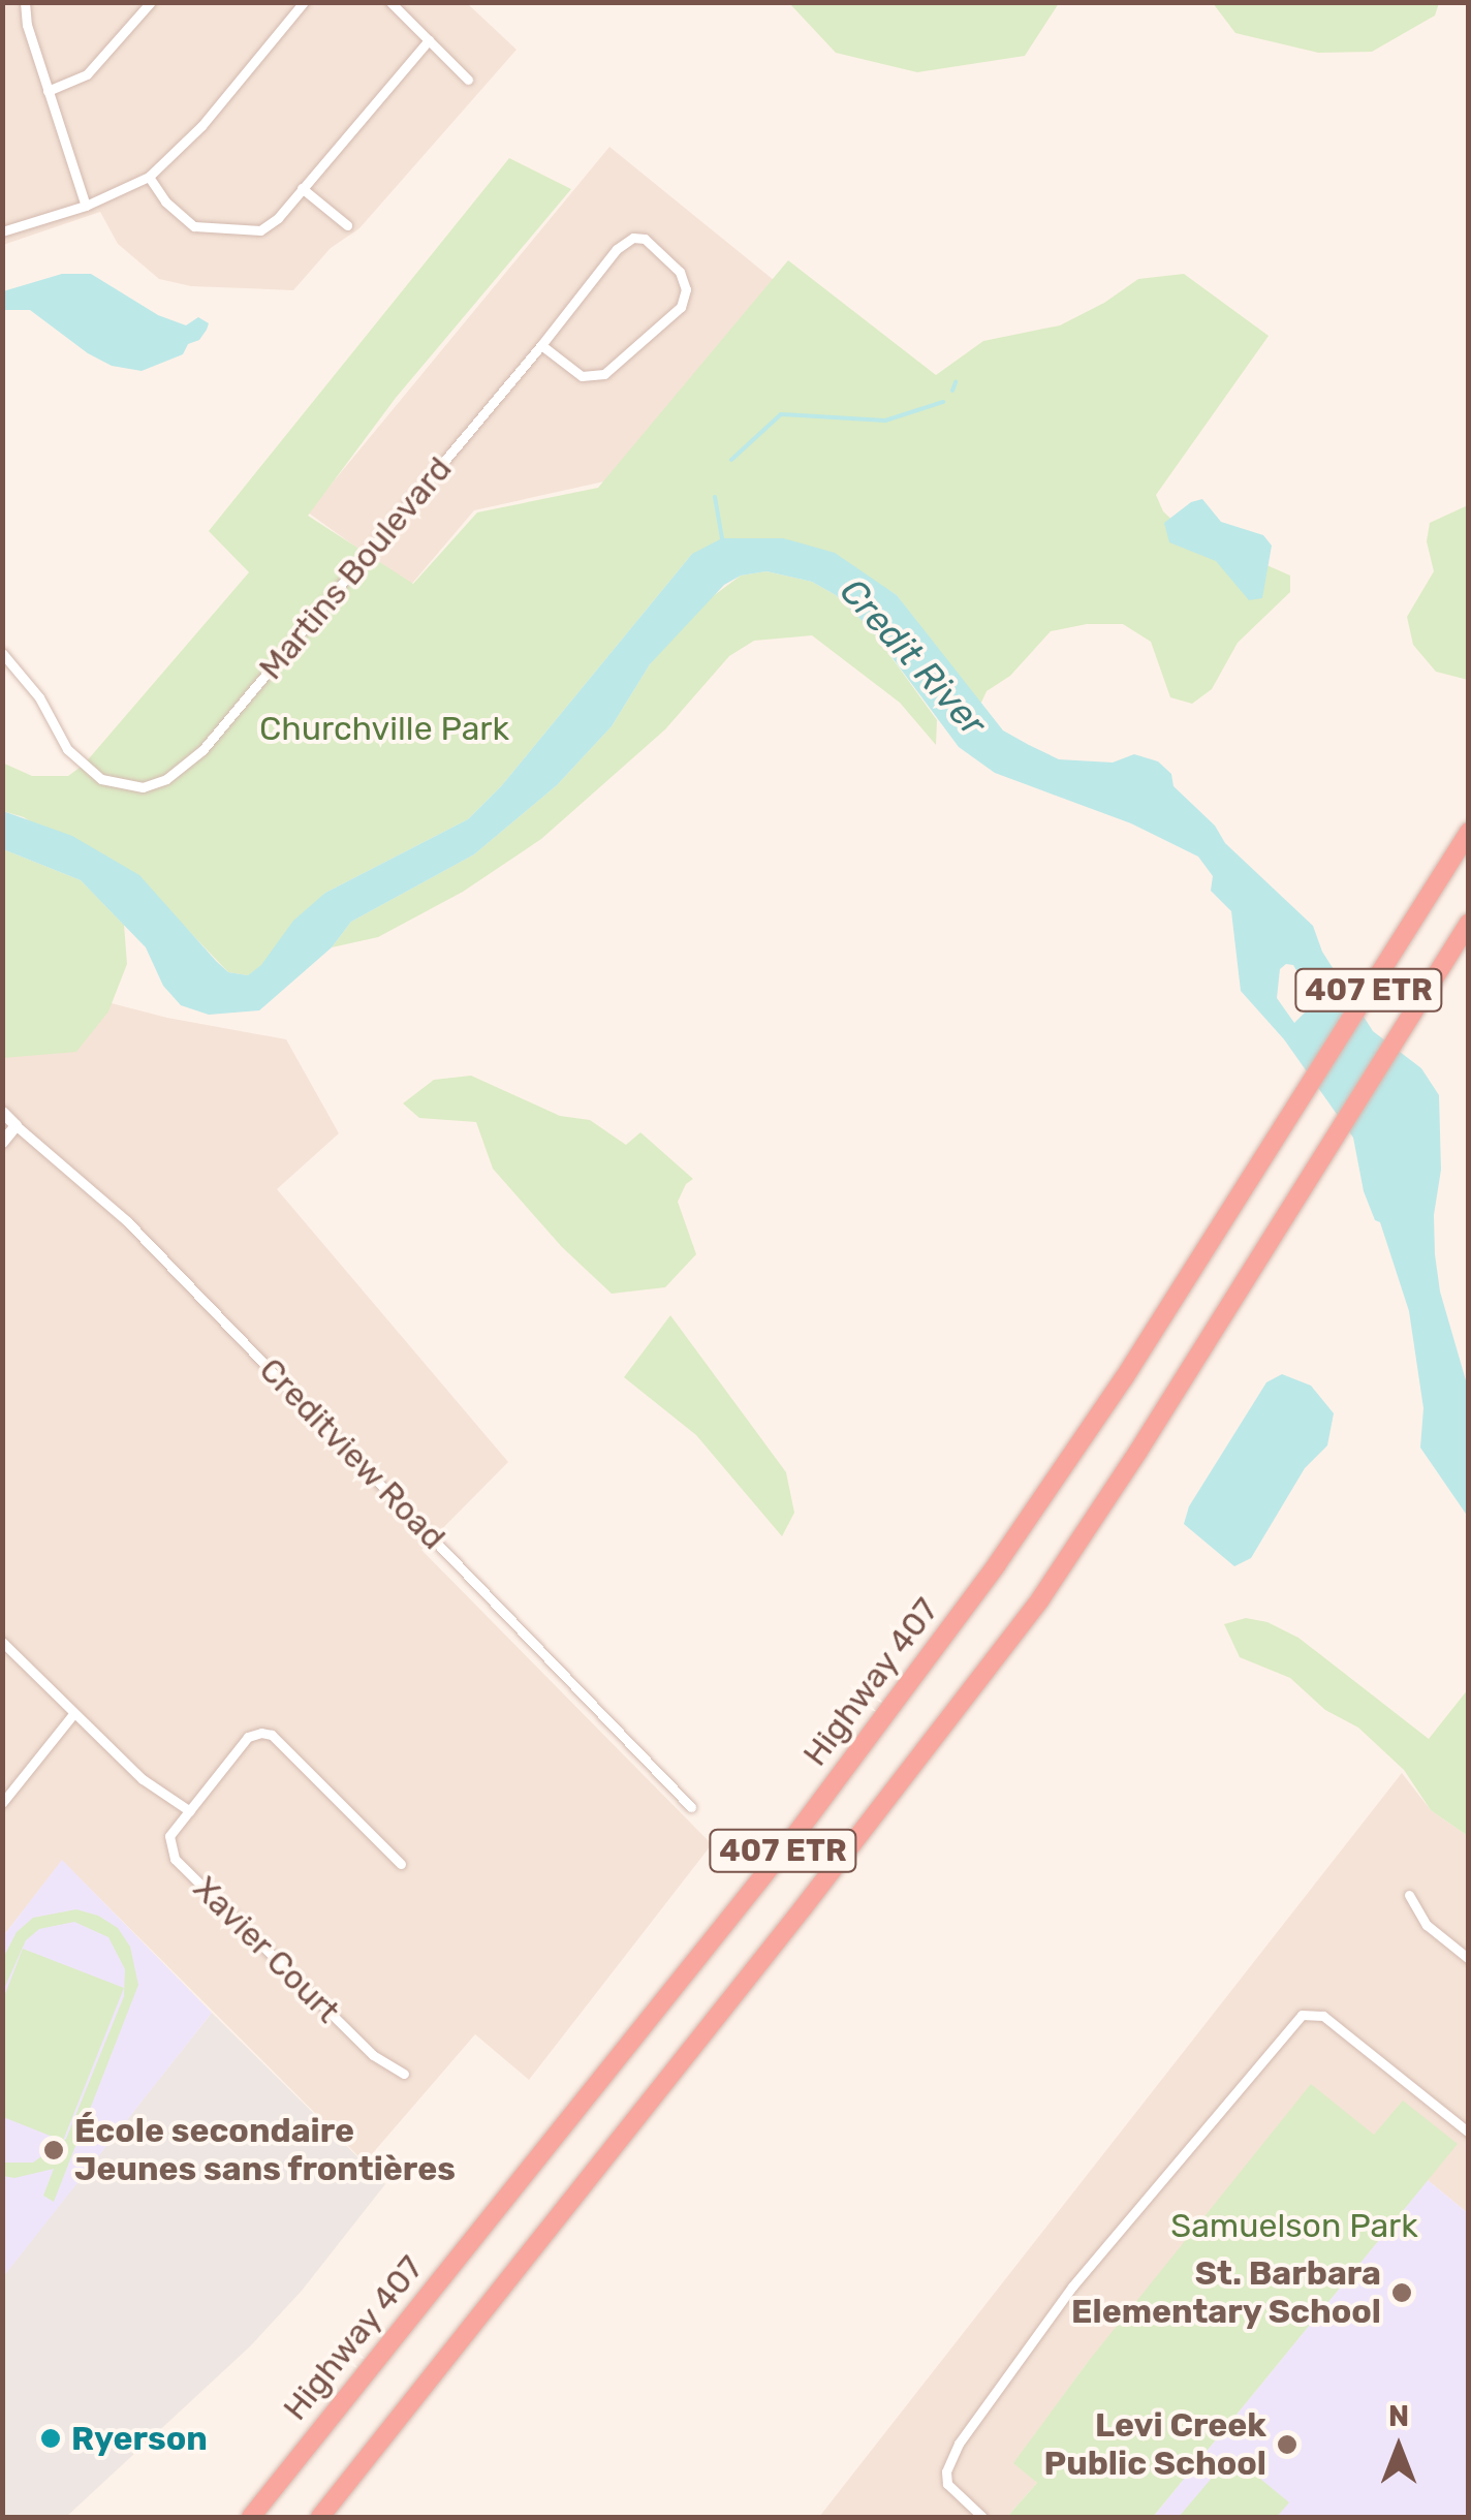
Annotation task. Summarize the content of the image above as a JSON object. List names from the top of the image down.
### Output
{
  "streets": {
    "highway": ["407 ETR", "Highway 407"],
    "street": ["Martins Boulevard", "Creditview Road", "Xavier Court"]
  },
  "water": ["Credit River"],
  "parks": ["Churchville Park", "Samuelson Park"],
  "places": [
    "École secondaire Jeunes sans frontières",
    "St. Barbara Elementary School",
    "Ryerson",
    "Levi Creek Public School"
  ],
  "north": "top"
}
